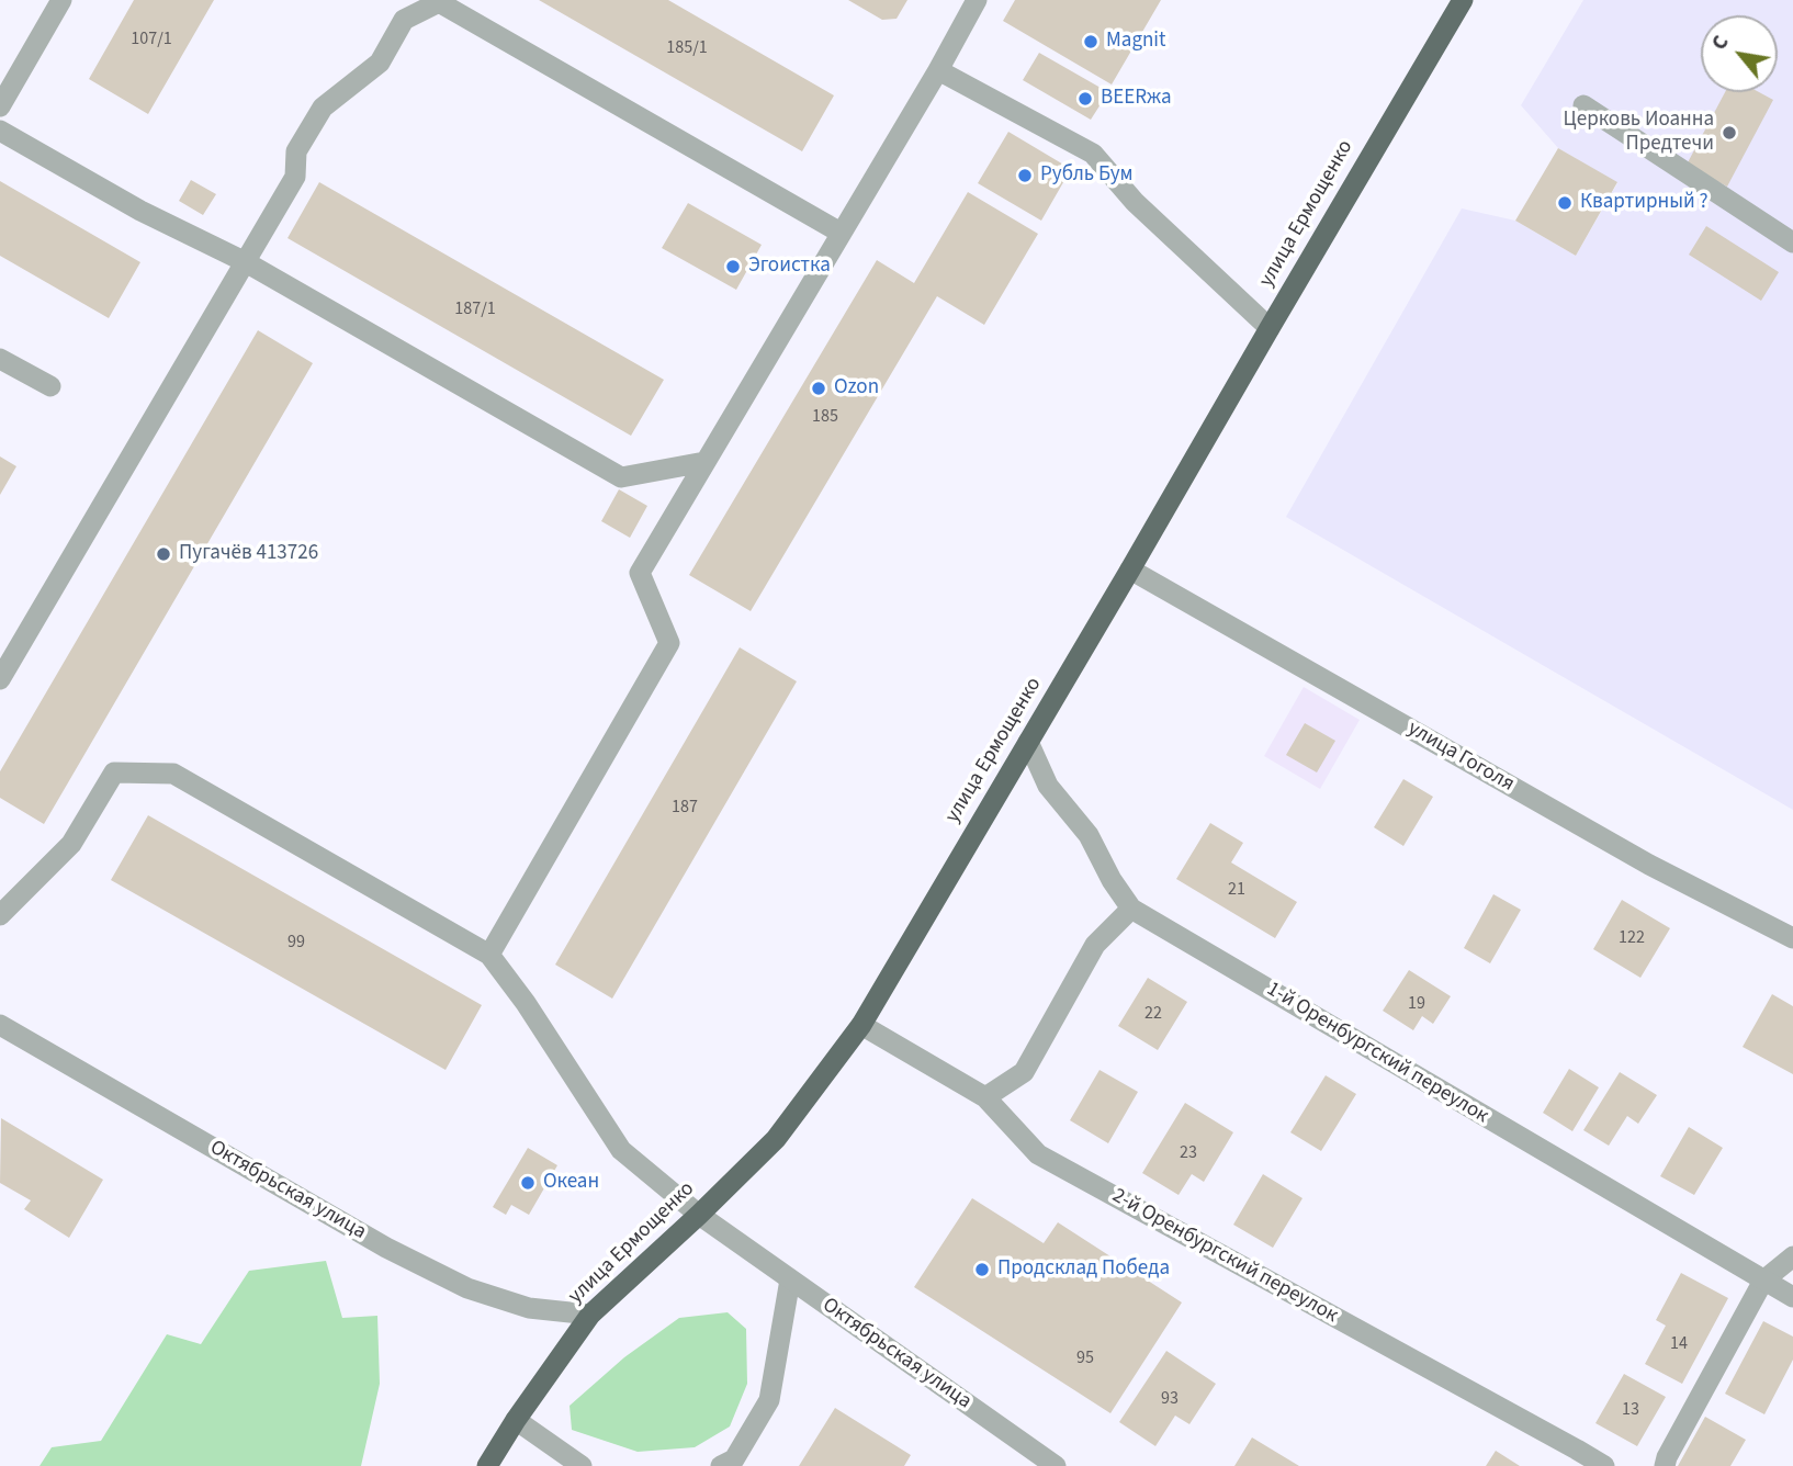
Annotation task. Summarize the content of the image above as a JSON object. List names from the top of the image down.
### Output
{
  "streets": {
    "highway": ["улица Ермощенко"],
    "street": [
      "улица Гоголя",
      "1-й Оренбургский переулок",
      "Октябрьская улица",
      "2-й Оренбургский переулок"
    ]
  },
  "crossings": [
    ["улица Ермощенко", "улица Гоголя"],
    ["улица Ермощенко", "1-й Оренбургский переулок"],
    ["улица Ермощенко", "Октябрьская улица"],
    ["улица Ермощенко", "2-й Оренбургский переулок"]
  ],
  "places": [
    "Magnit",
    "BEERжа",
    "Церковь Иоанна Предтечи",
    "Рубль Бум",
    "Квартирный ?",
    "Эгоистка",
    "Ozon",
    "Пугачёв 413726",
    "Океан",
    "Продсклад Победа"
  ],
  "house_numbers": [
    "107/1",
    "185/1",
    "187/1",
    "185",
    "187",
    "21",
    "122",
    "99",
    "19",
    "22",
    "23",
    "14",
    "95",
    "93",
    "13"
  ],
  "north": "top left"
}
